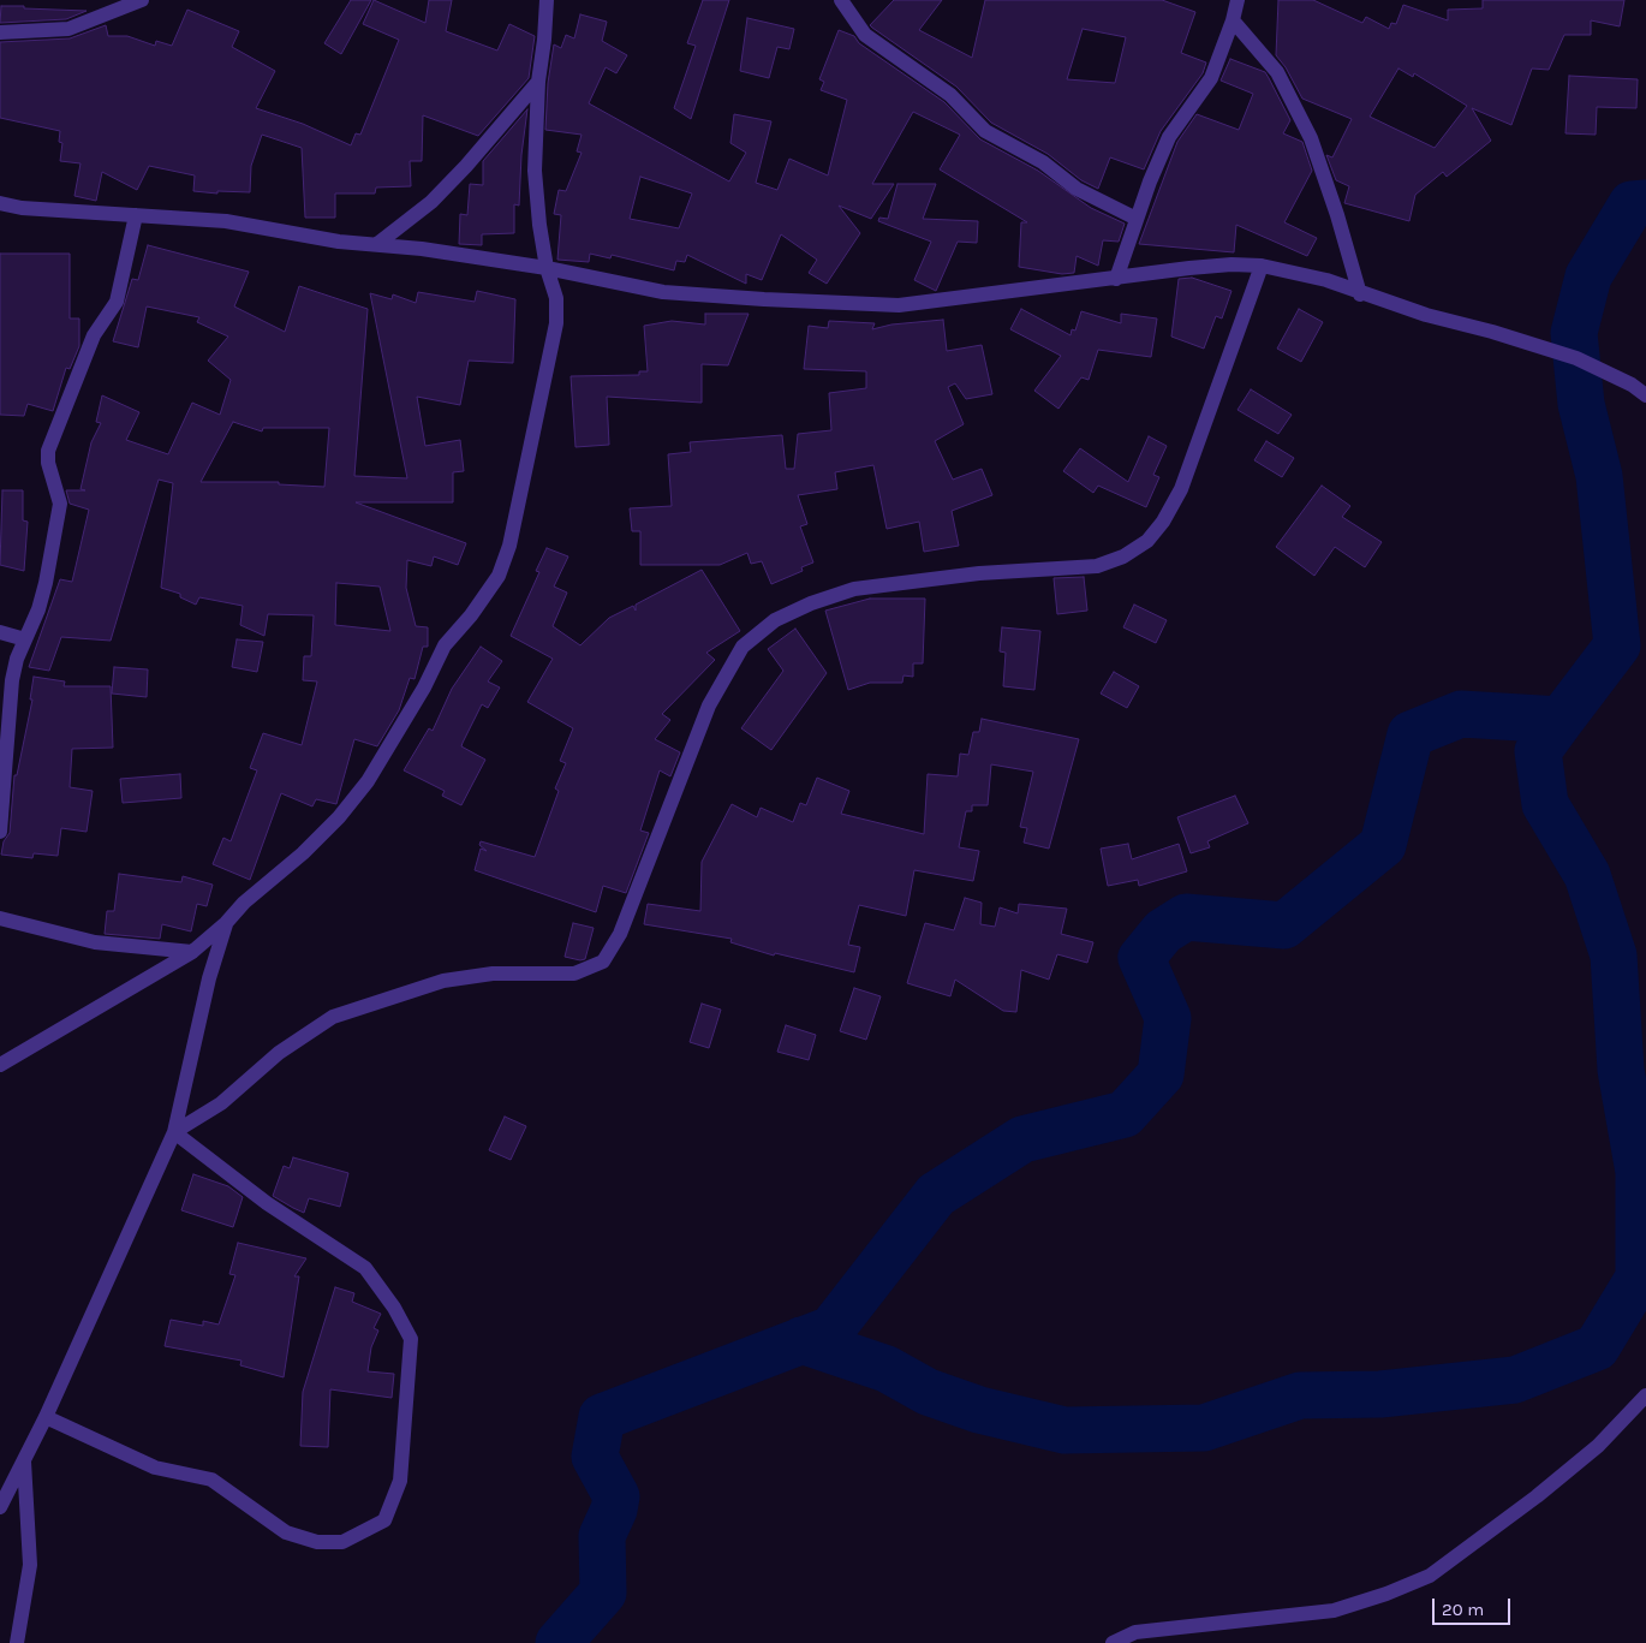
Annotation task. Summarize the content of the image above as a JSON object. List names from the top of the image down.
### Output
{
  "scale_bar": "20 m"
}
